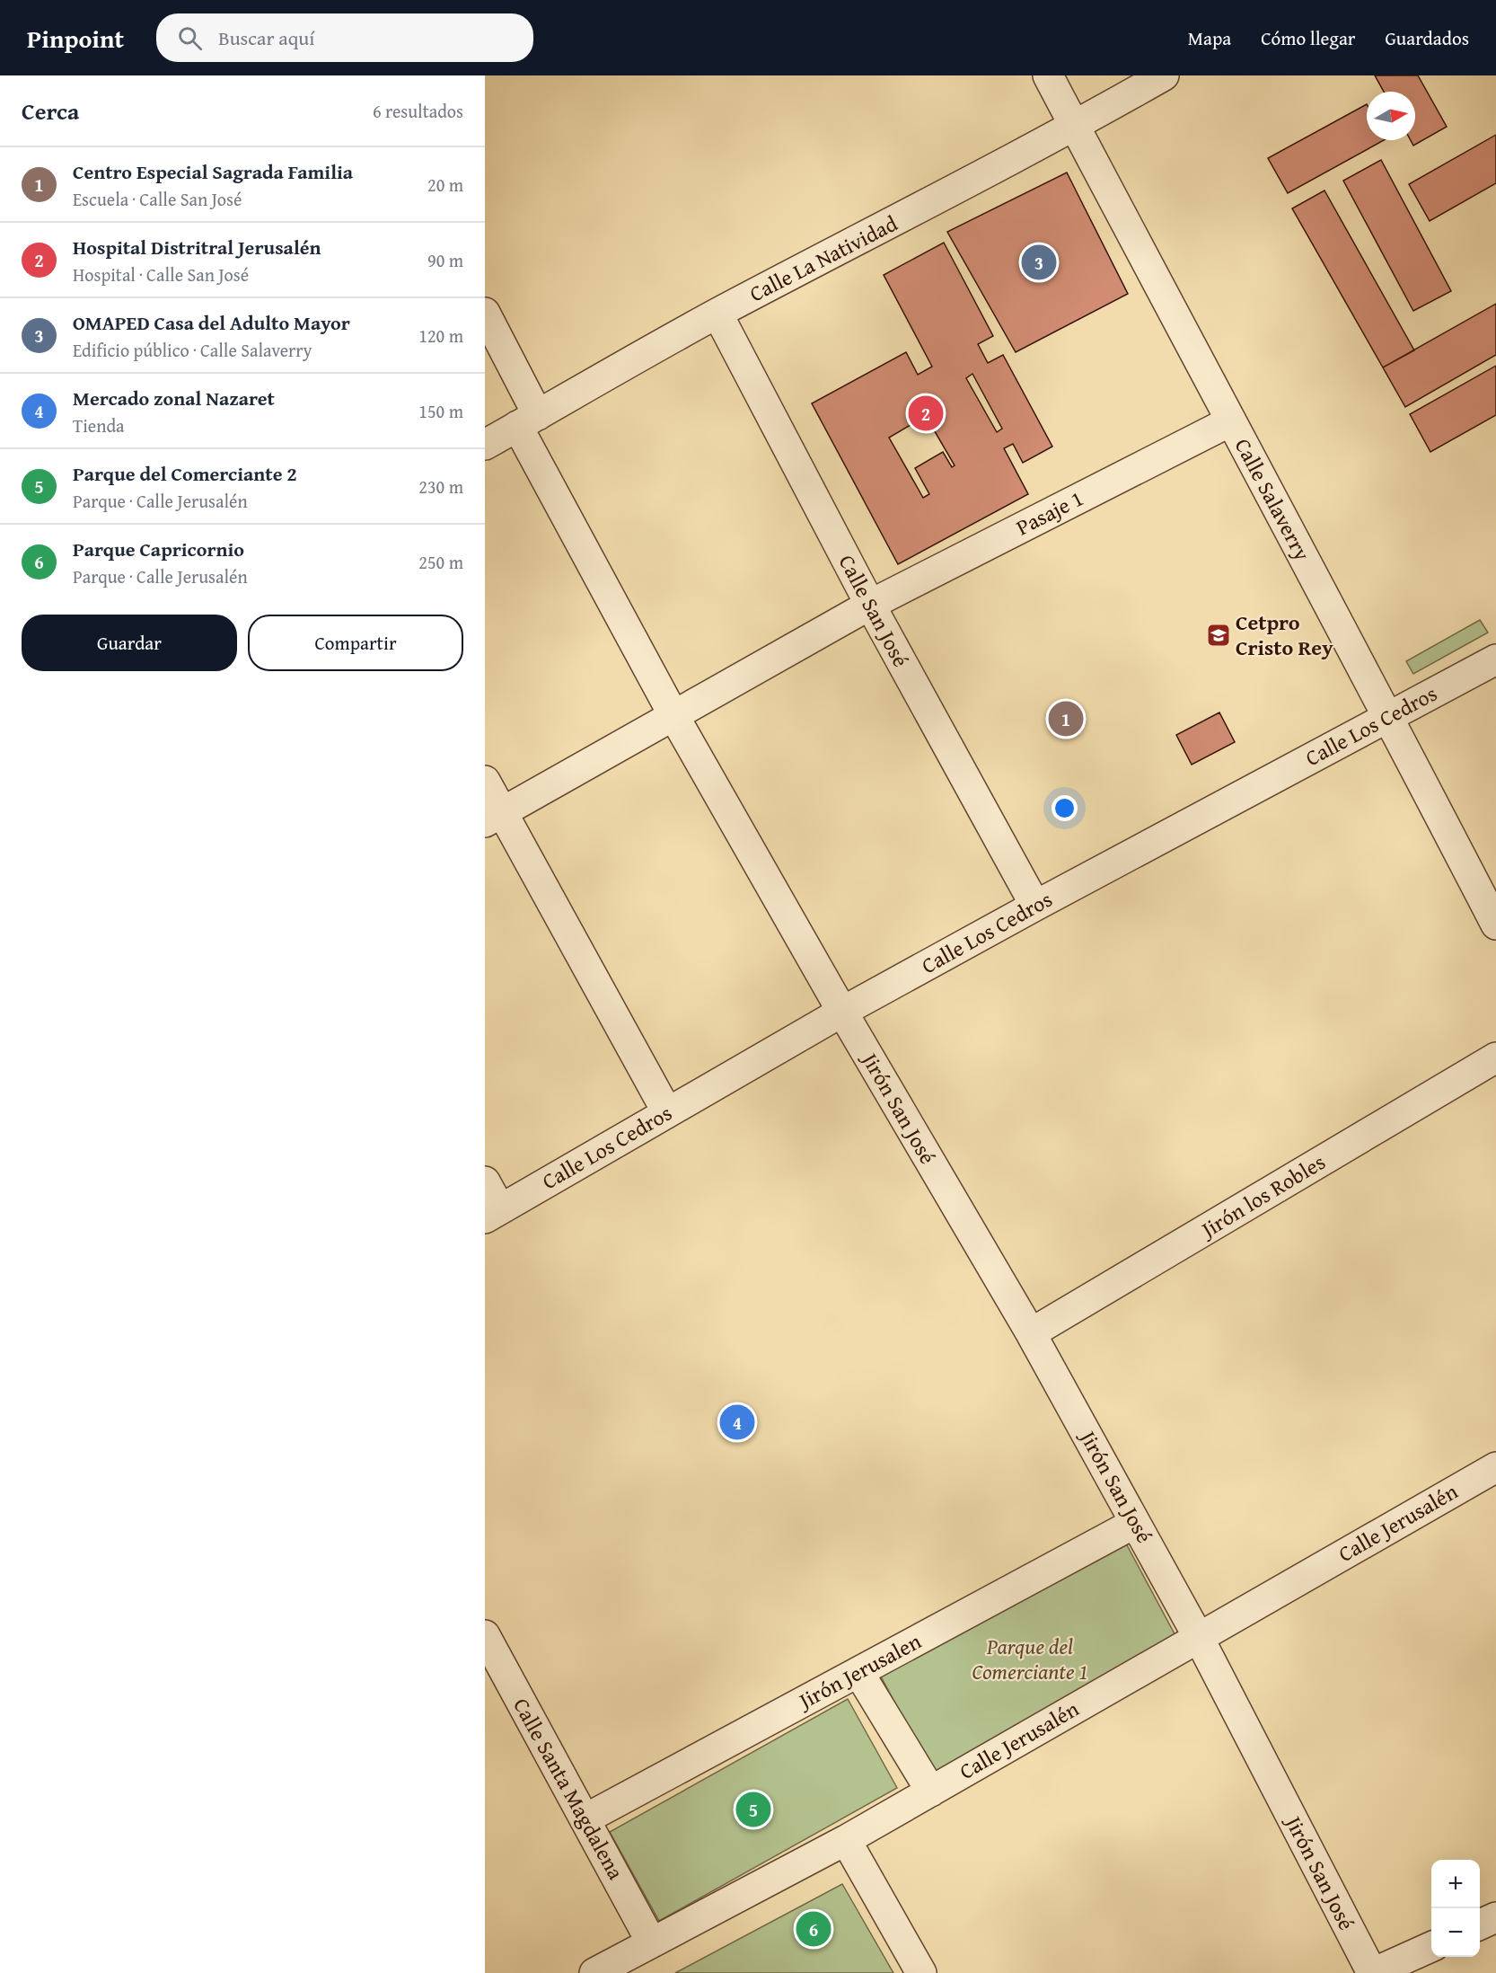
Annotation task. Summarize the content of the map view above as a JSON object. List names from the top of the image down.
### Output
{
  "streets": {
    "street": [
      "Calle La Natividad",
      "Calle Salaverry",
      "Pasaje 1",
      "Calle San José",
      "Calle Los Cedros",
      "Jirón San José",
      "Jirón los Robles",
      "Calle Jerusalén",
      "Jirón Jerusalen",
      "Calle Santa Magdalena"
    ]
  },
  "crossings": [
    ["Calle La Natividad", "Calle Salaverry"],
    ["Calle La Natividad", "Calle San José"],
    ["Calle La Natividad", "Jirón San José"],
    ["Calle Salaverry", "Pasaje 1"],
    ["Calle Salaverry", "Calle Los Cedros"],
    ["Pasaje 1", "Calle San José"],
    ["Pasaje 1", "Jirón San José"],
    ["Calle San José", "Calle Los Cedros"],
    ["Calle Los Cedros", "Jirón San José"],
    ["Jirón San José", "Jirón los Robles"],
    ["Jirón San José", "Calle Jerusalén"],
    ["Jirón San José", "Jirón Jerusalen"],
    ["Calle Jerusalén", "Calle Santa Magdalena"],
    ["Jirón Jerusalen", "Calle Santa Magdalena"]
  ],
  "parks": ["Parque del Comerciante 1"],
  "places": {
    "school or university": ["Cetpro Cristo Rey"]
  },
  "north": "right",
  "page": {
    "header": "Pinpoint",
    "search": "Buscar aquí",
    "nav": ["Mapa", "Cómo llegar", "Guardados"],
    "heading": ["Cerca", "6 resultados"],
    "list": [
      {
        "mark": "1",
        "name": "Centro Especial Sagrada Familia",
        "note": "Escuela · Calle San José",
        "value": "20 m"
      },
      {
        "mark": "2",
        "name": "Hospital Distritral Jerusalén",
        "note": "Hospital · Calle San José",
        "value": "90 m"
      },
      {
        "mark": "3",
        "name": "OMAPED Casa del Adulto Mayor",
        "note": "Edificio público · Calle Salaverry",
        "value": "120 m"
      },
      {
        "mark": "4",
        "name": "Mercado zonal Nazaret",
        "note": "Tienda",
        "value": "150 m"
      },
      {
        "mark": "5",
        "name": "Parque del Comerciante 2",
        "note": "Parque · Calle Jerusalén",
        "value": "230 m"
      },
      {
        "mark": "6",
        "name": "Parque Capricornio",
        "note": "Parque · Calle Jerusalén",
        "value": "250 m"
      }
    ],
    "pins": [
      "3",
      "2",
      "1",
      "4",
      "5",
      "6"
    ],
    "buttons": ["Guardar", "Compartir"],
    "map_buttons": ["+", "−"]
  }
}
